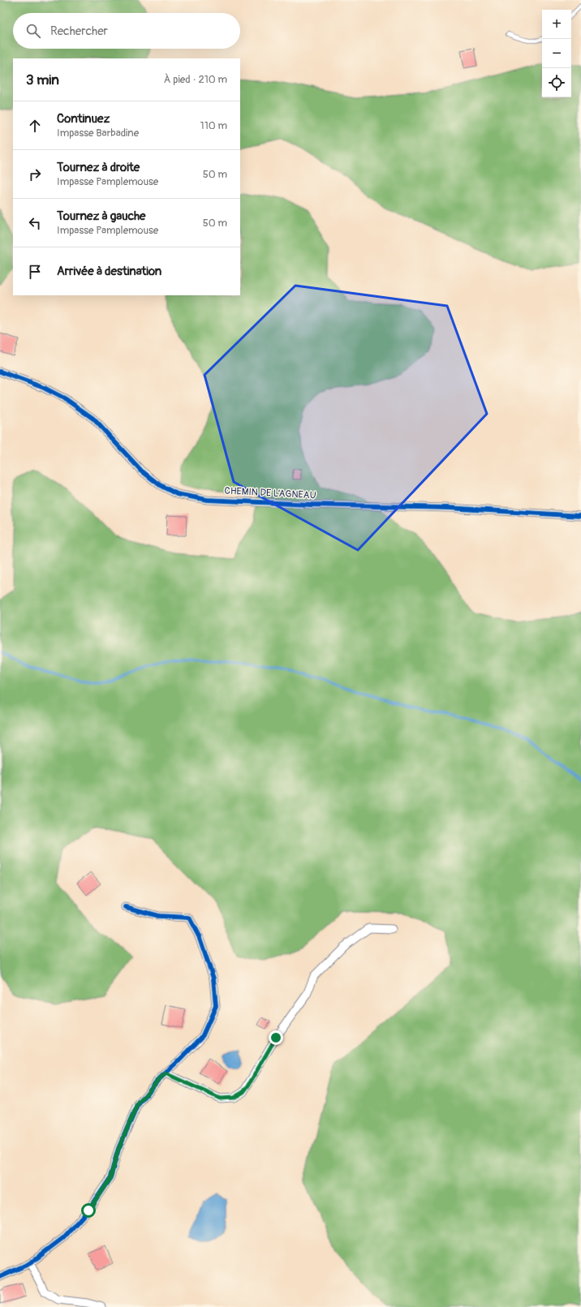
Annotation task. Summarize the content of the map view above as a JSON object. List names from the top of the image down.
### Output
{
  "streets": {
    "street": ["CHEMIN DE L’AGNEAU"]
  },
  "page": {
    "map_buttons": ["+", "−"],
    "search": "Rechercher",
    "heading": ["3 min", "À pied · 210 m"],
    "list": [
      ["Continuez", "Impasse Barbadine", "110 m"],
      ["Tournez à droite", "Impasse Pamplemouse", "50 m"],
      ["Tournez à gauche", "Impasse Pamplemouse", "50 m"],
      "Arrivée à destination"
    ]
  }
}
